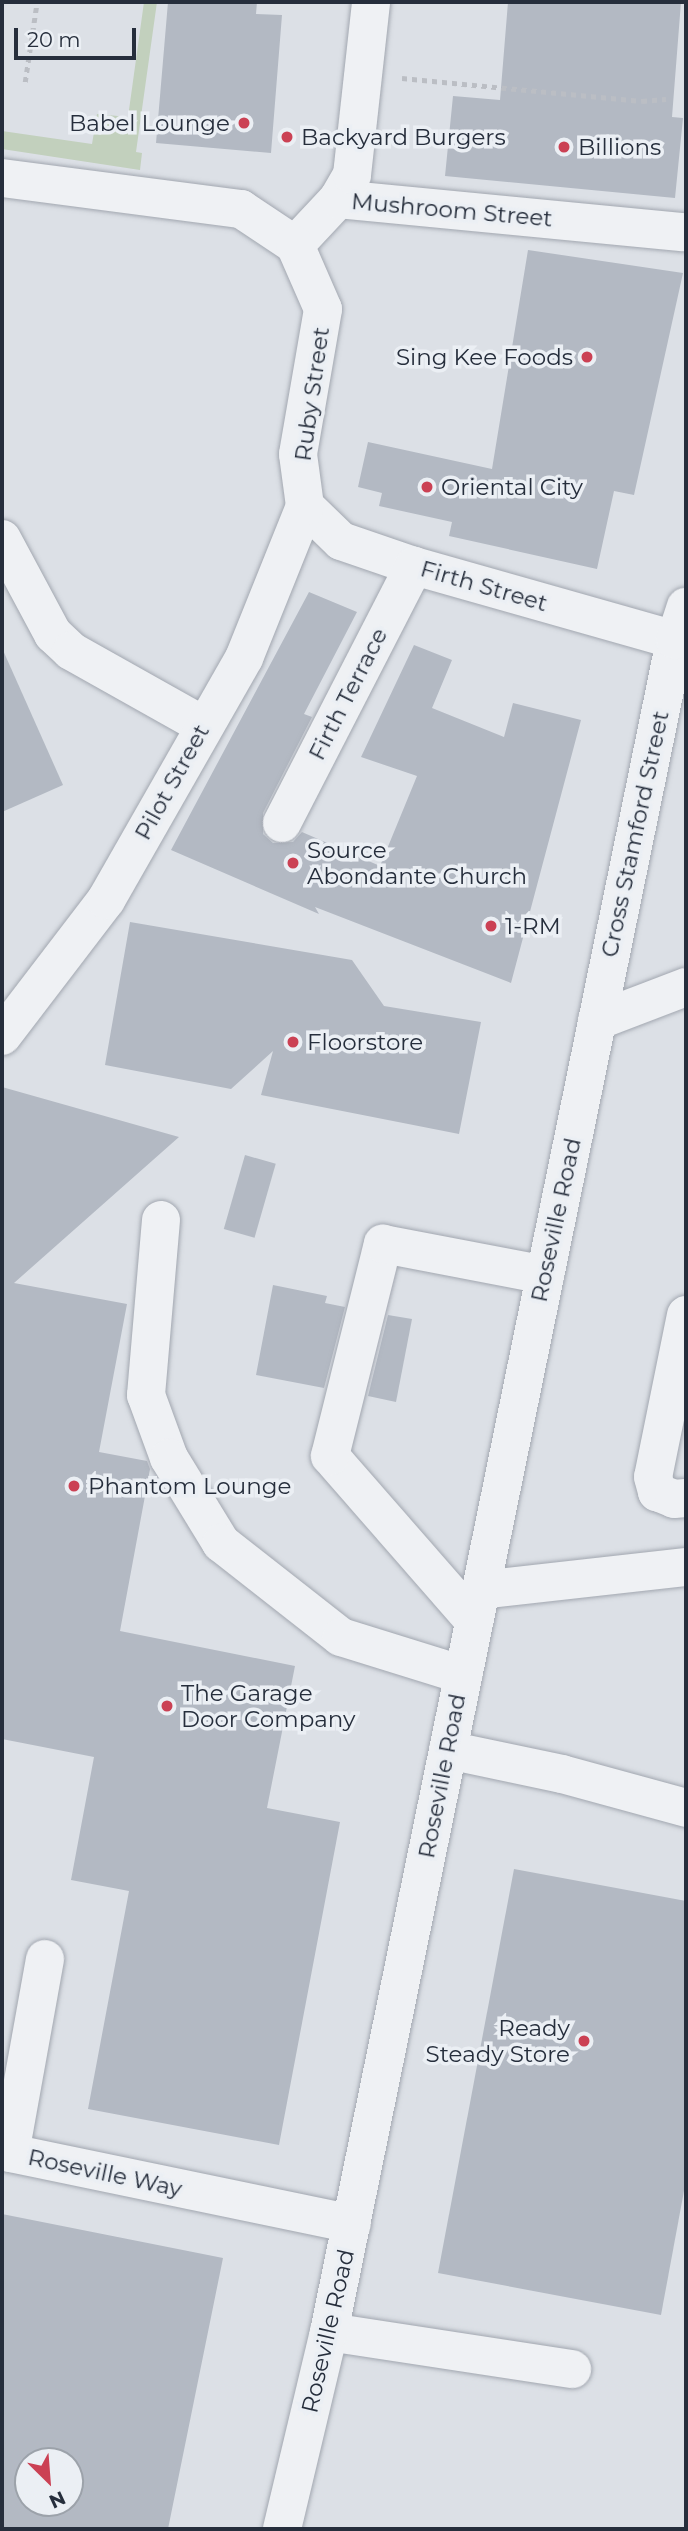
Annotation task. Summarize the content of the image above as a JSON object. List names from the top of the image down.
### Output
{
  "streets": {
    "street": [
      "Mushroom Street",
      "Ruby Street",
      "Firth Street",
      "Firth Terrace",
      "Pilot Street",
      "Cross Stamford Street",
      "Roseville Road",
      "Roseville Way"
    ]
  },
  "crossings": [
    ["Mushroom Street", "Ruby Street"],
    ["Ruby Street", "Firth Street"],
    ["Ruby Street", "Pilot Street"],
    ["Firth Street", "Firth Terrace"],
    ["Firth Street", "Pilot Street"],
    ["Firth Street", "Cross Stamford Street"],
    ["Cross Stamford Street", "Roseville Road"],
    ["Roseville Road", "Roseville Way"]
  ],
  "places": [
    "Babel Lounge",
    "Backyard Burgers",
    "Billions",
    "Sing Kee Foods",
    "Oriental City",
    "Source Abondante Church",
    "1-RM",
    "Floorstore",
    "Phantom Lounge",
    "The Garage Door Company",
    "Ready Steady Store"
  ],
  "scale_bar": "20 m",
  "north": "bottom right"
}
